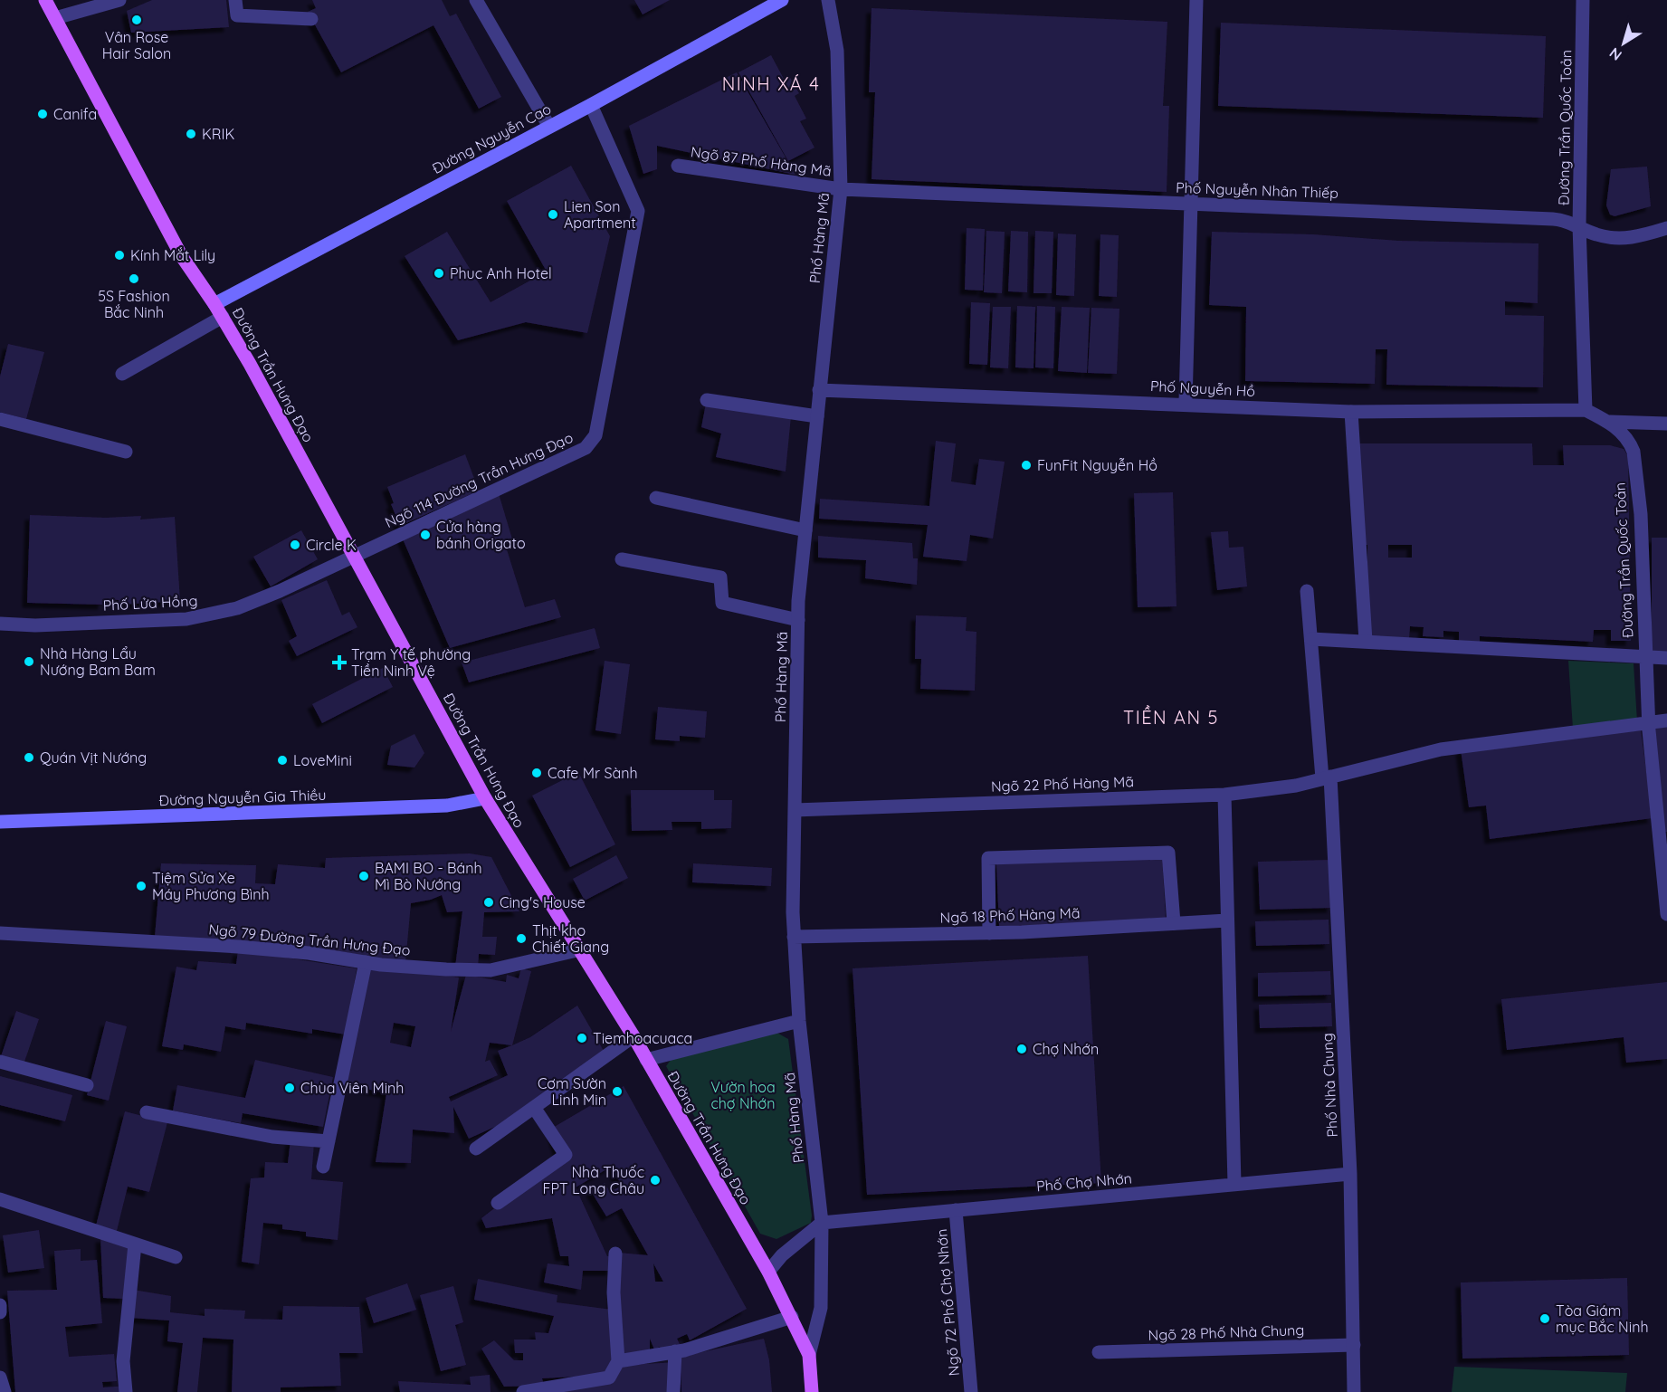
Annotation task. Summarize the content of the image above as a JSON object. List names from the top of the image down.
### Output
{
  "streets": {
    "main road": ["Đường Nguyễn Cao", "Đường Trần Hưng Đạo", "Đường Nguyễn Gia Thiều"],
    "street": [
      "Đường Trần Quốc Toản",
      "Ngõ 87 Phố Hàng Mã",
      "Phố Nguyễn Nhân Thiếp",
      "Phố Hàng Mã",
      "Phố Nguyễn Hồ",
      "Ngõ 114 Đường Trần Hưng Đạo",
      "Phố Lửa Hồng",
      "Ngõ 22 Phố Hàng Mã",
      "Ngõ 18 Phố Hàng Mã",
      "Ngõ 79 Đường Trần Hưng Đạo",
      "Phố Nhà Chung",
      "Phố Chợ Nhớn",
      "Ngõ 72 Phố Chợ Nhớn",
      "Ngõ 28 Phố Nhà Chung"
    ]
  },
  "crossings": [
    ["Đường Trần Quốc Toản", "Phố Nguyễn Nhân Thiếp"],
    ["Đường Trần Quốc Toản", "Phố Nguyễn Hồ"],
    ["Đường Trần Quốc Toản", "Ngõ 22 Phố Hàng Mã"],
    ["Đường Nguyễn Cao", "Đường Trần Hưng Đạo"],
    ["Đường Nguyễn Cao", "Ngõ 114 Đường Trần Hưng Đạo"],
    ["Ngõ 87 Phố Hàng Mã", "Phố Nguyễn Nhân Thiếp"],
    ["Ngõ 87 Phố Hàng Mã", "Phố Hàng Mã"],
    ["Phố Nguyễn Nhân Thiếp", "Phố Hàng Mã"],
    ["Phố Hàng Mã", "Đường Trần Hưng Đạo"],
    ["Phố Hàng Mã", "Phố Nguyễn Hồ"],
    ["Phố Hàng Mã", "Ngõ 22 Phố Hàng Mã"],
    ["Phố Hàng Mã", "Ngõ 18 Phố Hàng Mã"],
    ["Phố Hàng Mã", "Phố Chợ Nhớn"],
    ["Đường Trần Hưng Đạo", "Ngõ 114 Đường Trần Hưng Đạo"],
    ["Đường Trần Hưng Đạo", "Phố Lửa Hồng"],
    ["Đường Trần Hưng Đạo", "Đường Nguyễn Gia Thiều"],
    ["Đường Trần Hưng Đạo", "Ngõ 79 Đường Trần Hưng Đạo"],
    ["Ngõ 114 Đường Trần Hưng Đạo", "Phố Lửa Hồng"],
    ["Ngõ 22 Phố Hàng Mã", "Phố Nhà Chung"],
    ["Phố Nhà Chung", "Phố Chợ Nhớn"],
    ["Phố Nhà Chung", "Ngõ 28 Phố Nhà Chung"],
    ["Phố Chợ Nhớn", "Ngõ 72 Phố Chợ Nhớn"]
  ],
  "districts": ["NINH XÁ 4", "TIỀN AN 5"],
  "parks": ["Vườn hoa chợ Nhớn"],
  "places": {
    "other": [
      "Vân Rose Hair Salon",
      "Canifa",
      "KRIK",
      "Lien Son Apartment",
      "Kính Mắt Lily",
      "Phuc Anh Hotel",
      "5S Fashion Bắc Ninh",
      "FunFit Nguyễn Hồ",
      "Cửa hàng bánh Origato",
      "Circle K",
      "Nhà Hàng Lẩu Nướng Bam Bam",
      "Quán Vịt Nướng",
      "LoveMini",
      "Cafe Mr Sành",
      "BAMI BO - Bánh Mì Bò Nướng",
      "Tiệm Sửa Xe Máy Phương Bình",
      "Cing's House",
      "Thịt kho Chiết Giang",
      "Tiemhoacuaca",
      "Chợ Nhớn",
      "Chùa Viên Minh",
      "Cơm Sườn Linh Min",
      "Nhà Thuốc FPT Long Châu",
      "Tòa Giám mục Bắc Ninh"
    ],
    "health": ["Trạm Y tế phường Tiền Ninh Vệ"]
  },
  "north": "bottom left"
}
